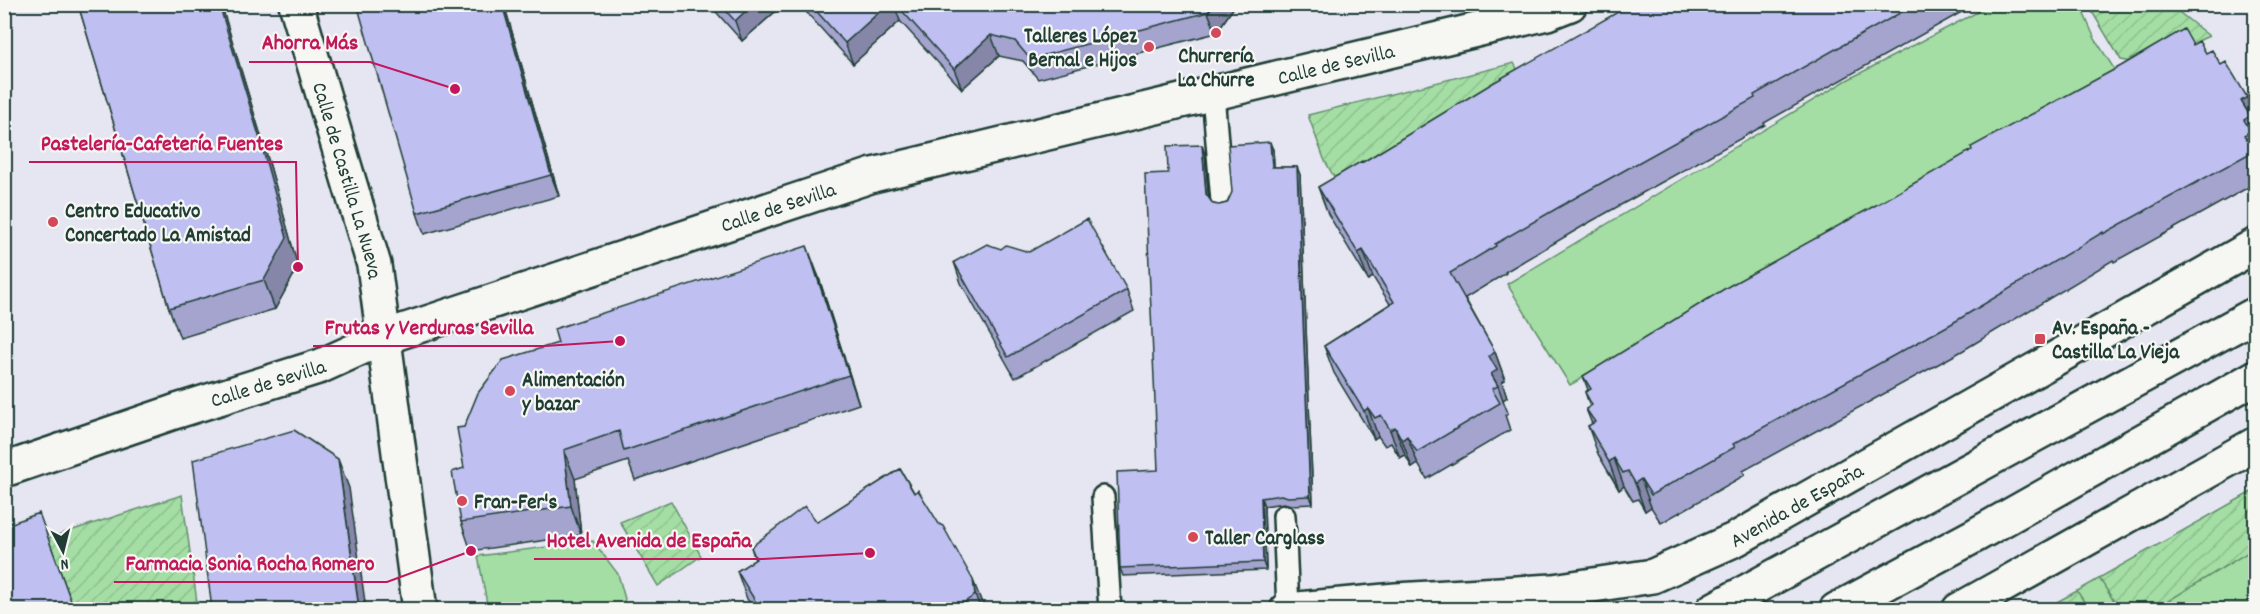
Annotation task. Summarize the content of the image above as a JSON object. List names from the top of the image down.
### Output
{
  "streets": {
    "street": ["Calle de Sevilla", "Calle de Castilla La Nueva", "Avenida de España"]
  },
  "crossings": [
    ["Calle de Sevilla", "Calle de Castilla La Nueva"]
  ],
  "places": {
    "other": [
      "Churrería La Churre",
      "Talleres López Bernal e Hijos",
      "Ahorra Más",
      "Centro Educativo Concertado La Amistad",
      "Pastelería-Cafetería Fuentes",
      "Frutas y Verduras Sevilla",
      "Alimentación y bazar",
      "Fran-Fer's",
      "Taller Carglass",
      "Farmacia Sonia Rocha Romero",
      "Hotel Avenida de España"
    ],
    "transit": ["Av. España - Castilla La Vieja"]
  },
  "north": "bottom"
}
